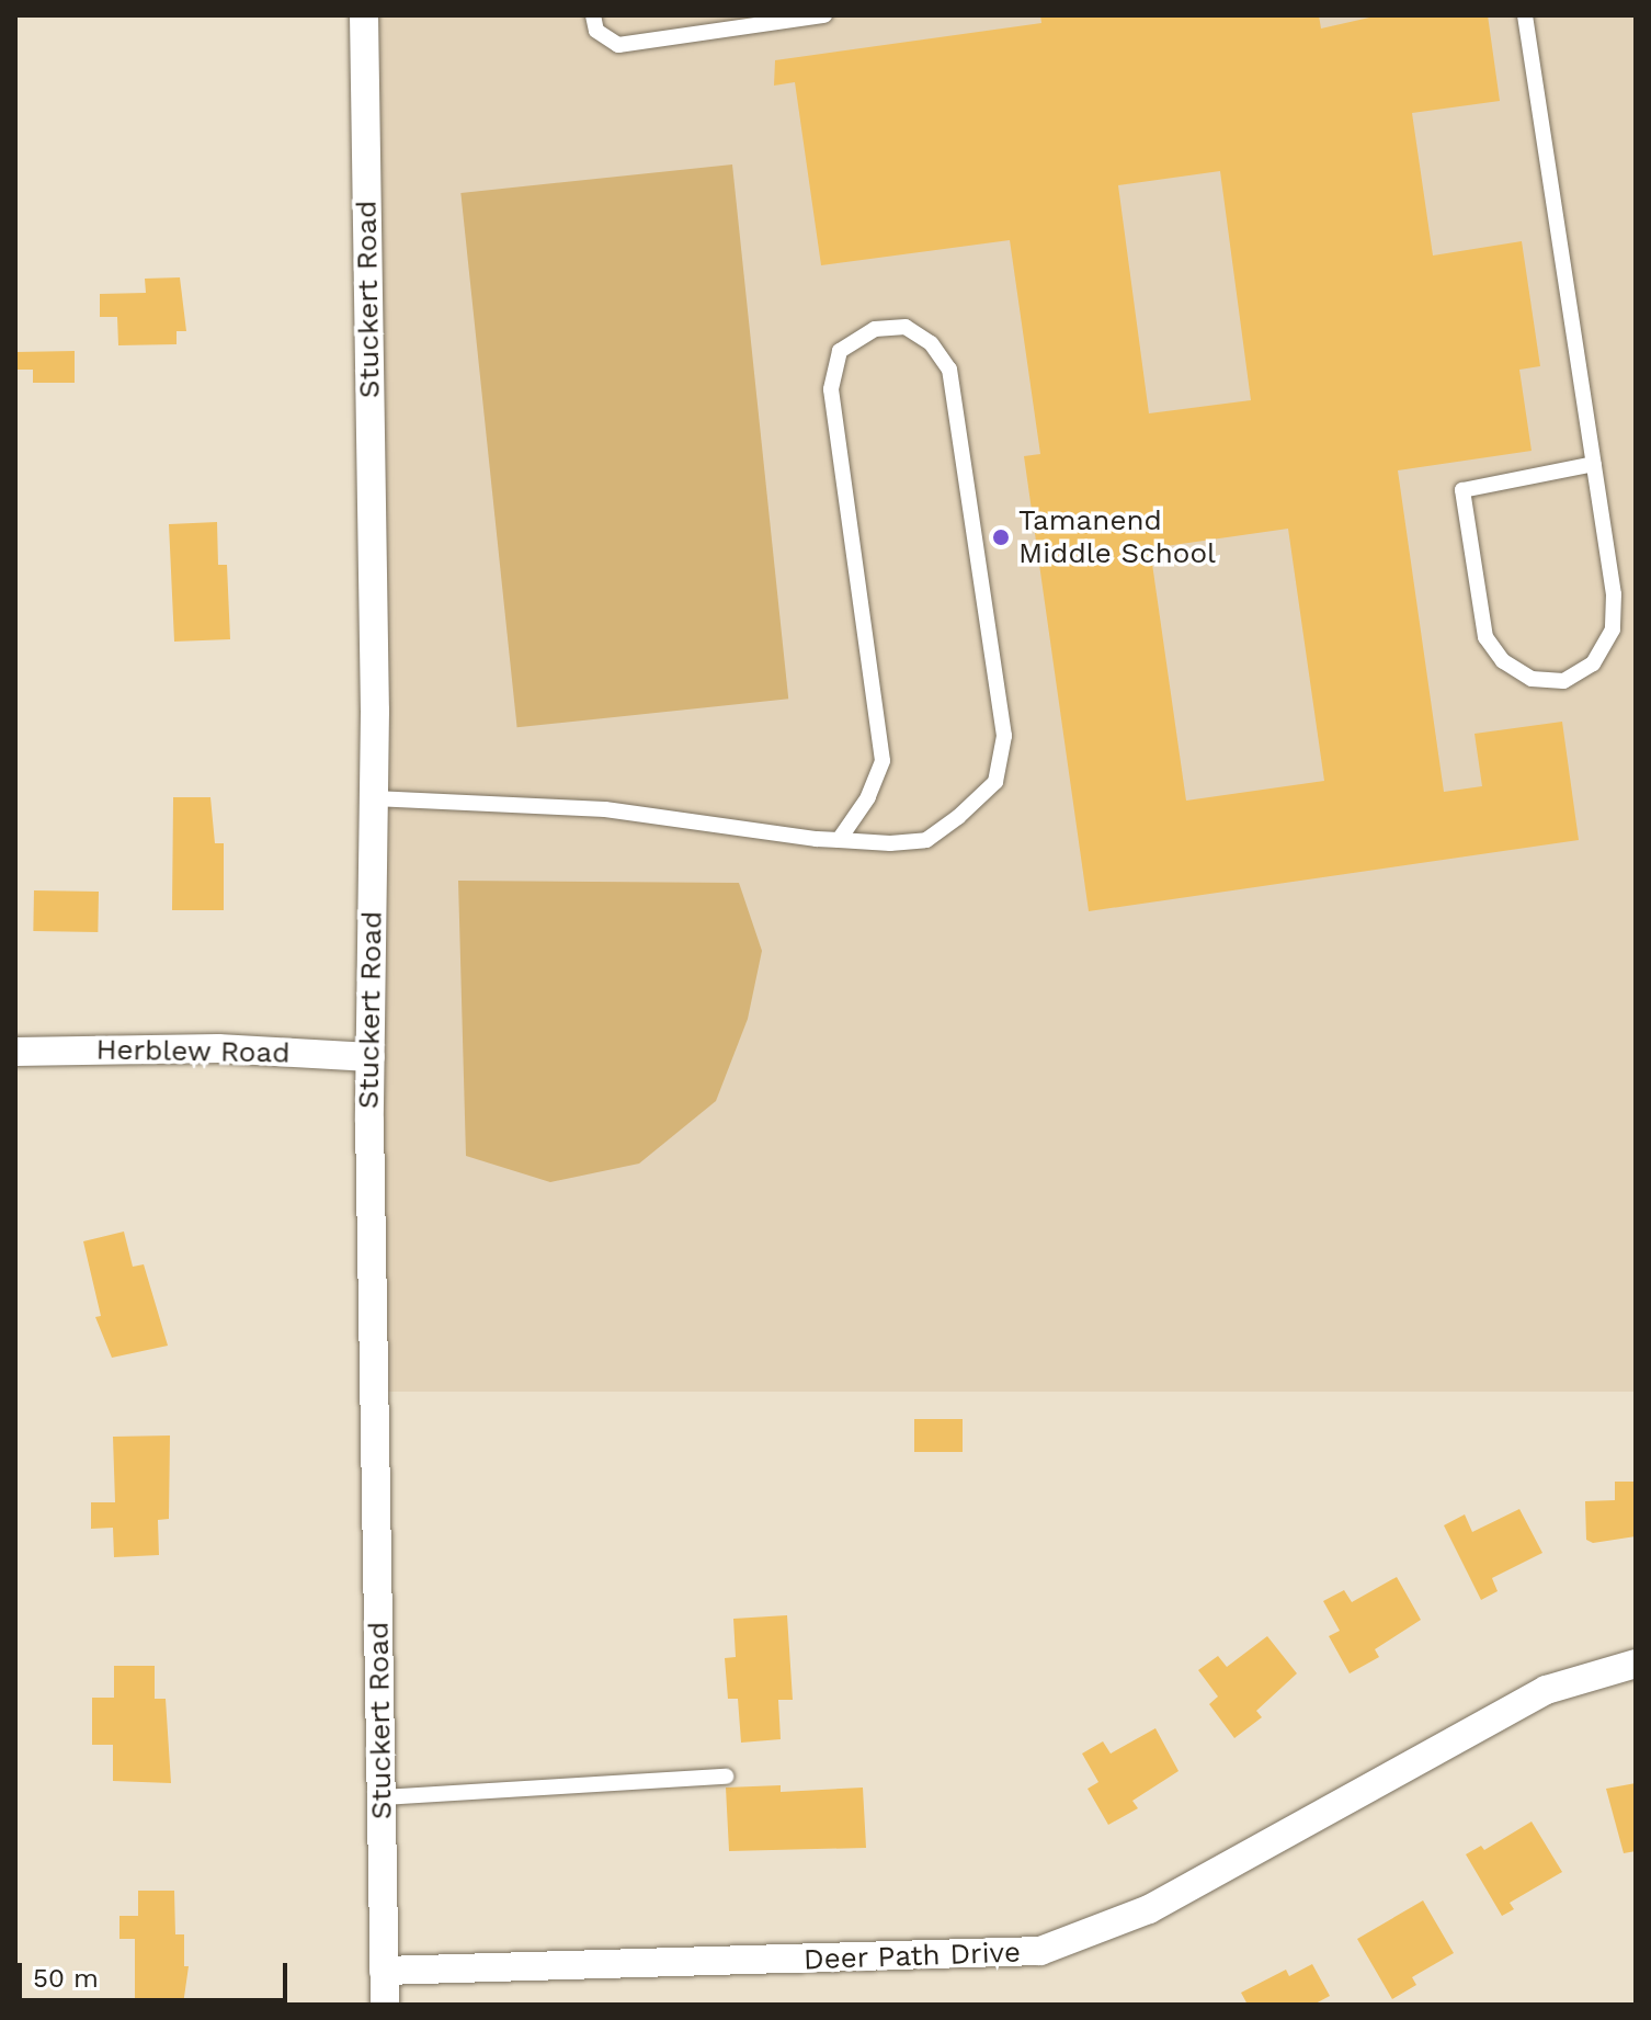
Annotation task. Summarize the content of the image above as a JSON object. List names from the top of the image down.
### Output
{
  "streets": {
    "street": ["Stuckert Road", "Herblew Road", "Deer Path Drive"]
  },
  "crossings": [
    ["Stuckert Road", "Herblew Road"],
    ["Stuckert Road", "Deer Path Drive"]
  ],
  "places": ["Tamanend Middle School"],
  "scale_bar": "50 m"
}
